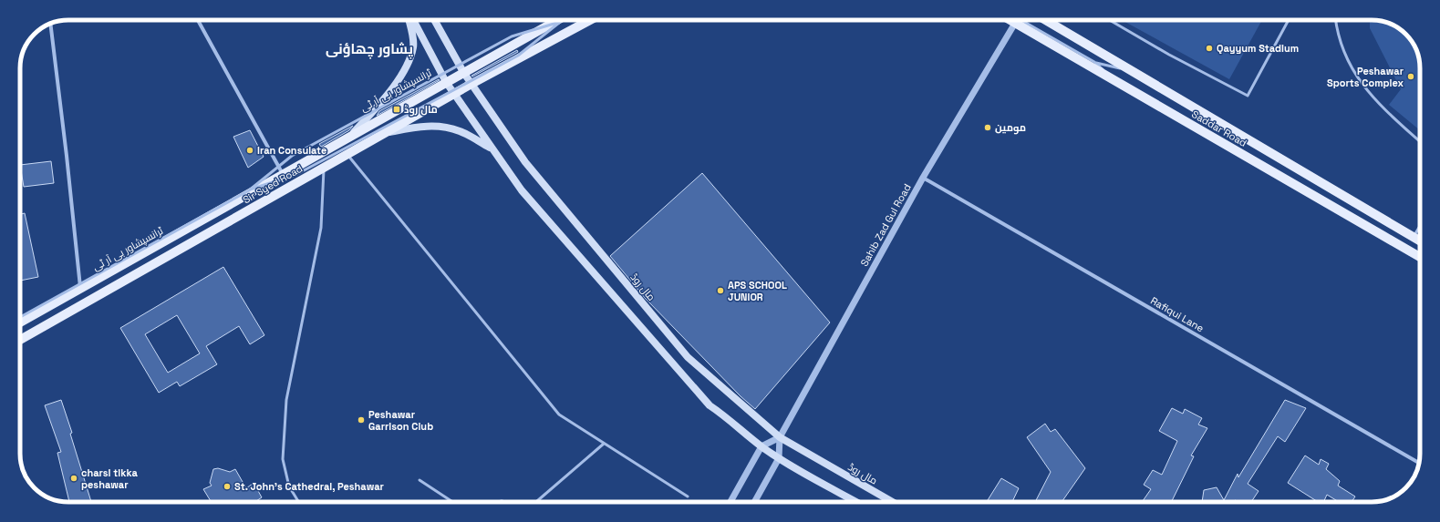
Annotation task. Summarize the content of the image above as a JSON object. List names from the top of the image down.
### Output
{
  "streets": {
    "main road": ["Saddar Road", "Sir Syed Road", "مال روڈ"],
    "street": ["Sahib Zad Gul Road", "Rafiqui Lane"],
    "lane": ["ٹرانسپشاور بی آر ٹی"]
  },
  "crossings": [
    ["Saddar Road", "Sahib Zad Gul Road"],
    ["Sir Syed Road", "مال روڈ"],
    ["Sahib Zad Gul Road", "مال روڈ"],
    ["Sahib Zad Gul Road", "Rafiqui Lane"]
  ],
  "districts": ["پشاور چھاؤنی"],
  "places": {
    "other": [
      "Qayyum Stadium",
      "Peshawar Sports Complex",
      "مومین",
      "Iran Consulate",
      "APS SCHOOL JUNIOR",
      "Peshawar Garrison Club",
      "charsi tikka peshawar",
      "St. John's Cathedral, Peshawar"
    ],
    "transit": ["مال روڈ"]
  }
}
